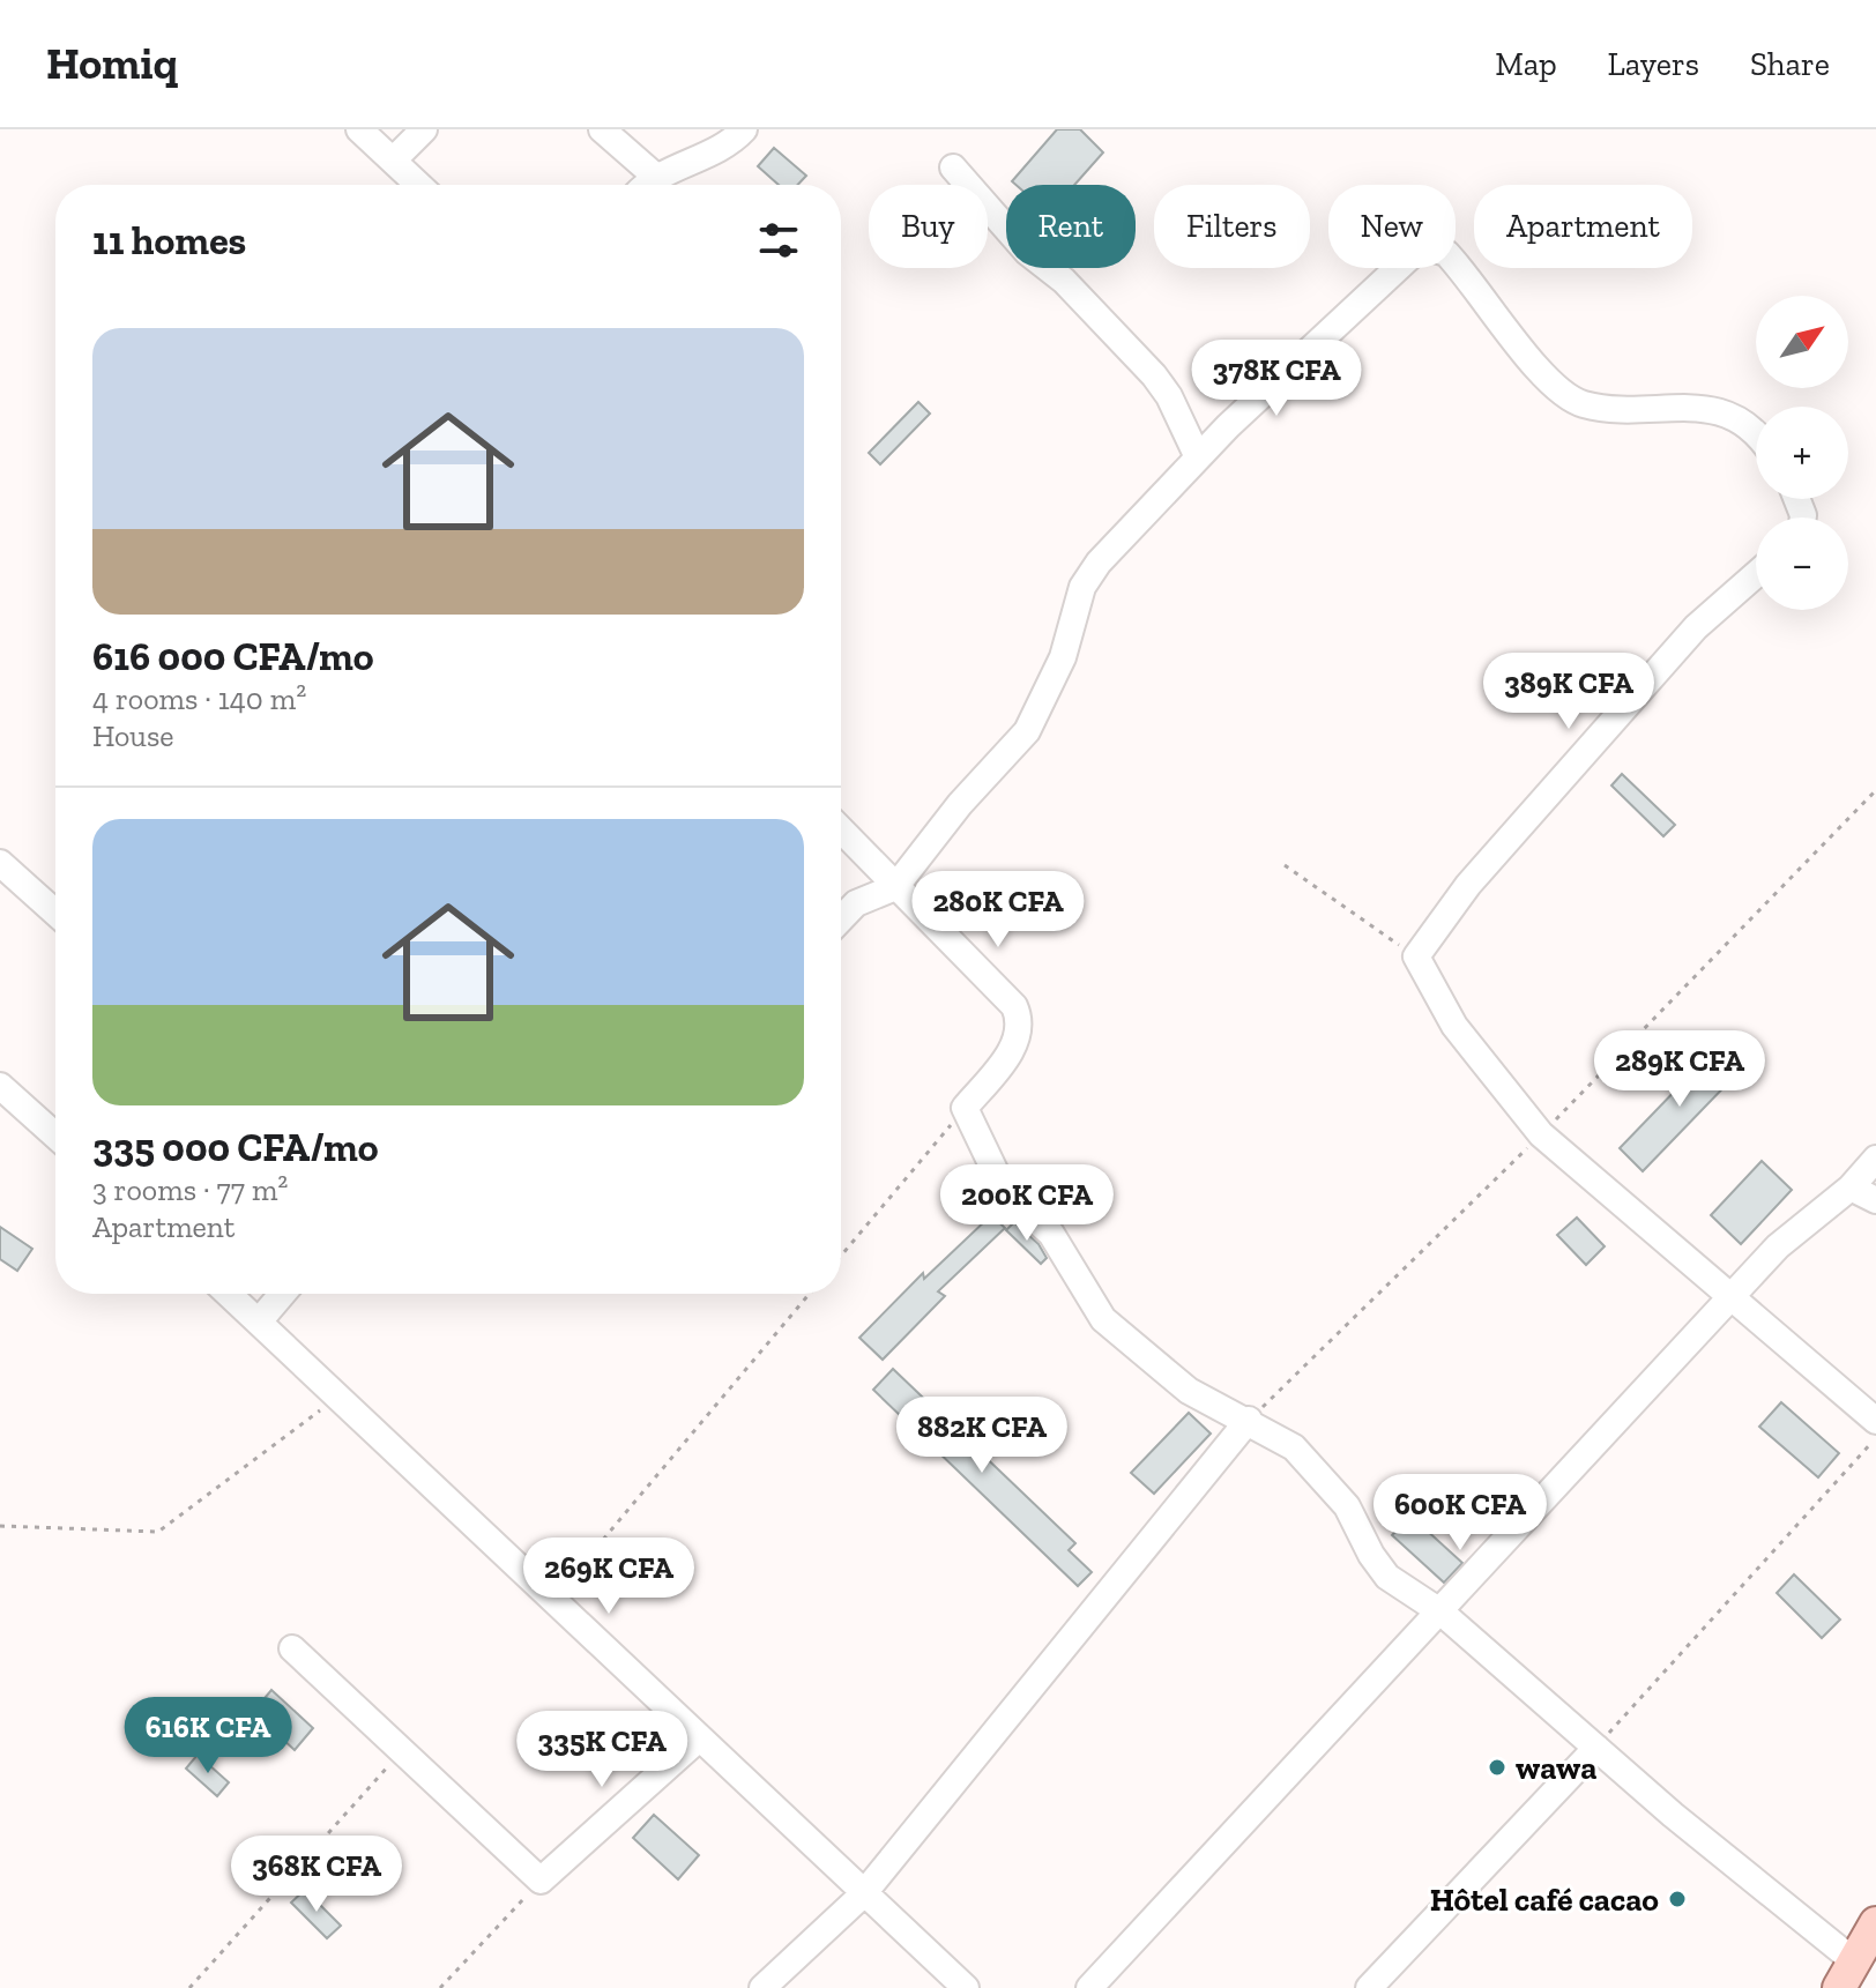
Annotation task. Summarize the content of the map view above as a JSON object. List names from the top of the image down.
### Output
{
  "places": ["wawa", "Hôtel café cacao"],
  "north": "top right",
  "page": {
    "header": "Homiq",
    "nav": ["Map", "Layers", "Share"],
    "chip": [
      "Buy",
      "Rent",
      "Filters",
      "New",
      "Apartment"
    ],
    "heading": "11 homes",
    "map_buttons": ["+", "−"],
    "list": [
      {
        "name": "616 000 CFA/mo",
        "note": "4 rooms · 140 m² · House"
      },
      {
        "name": "335 000 CFA/mo",
        "note": "3 rooms · 77 m² · Apartment"
      }
    ],
    "price": [
      "378K CFA",
      "389K CFA",
      "280K CFA",
      "289K CFA",
      "200K CFA",
      "882K CFA",
      "600K CFA",
      "269K CFA",
      "616K CFA",
      "335K CFA",
      "368K CFA"
    ]
  }
}
